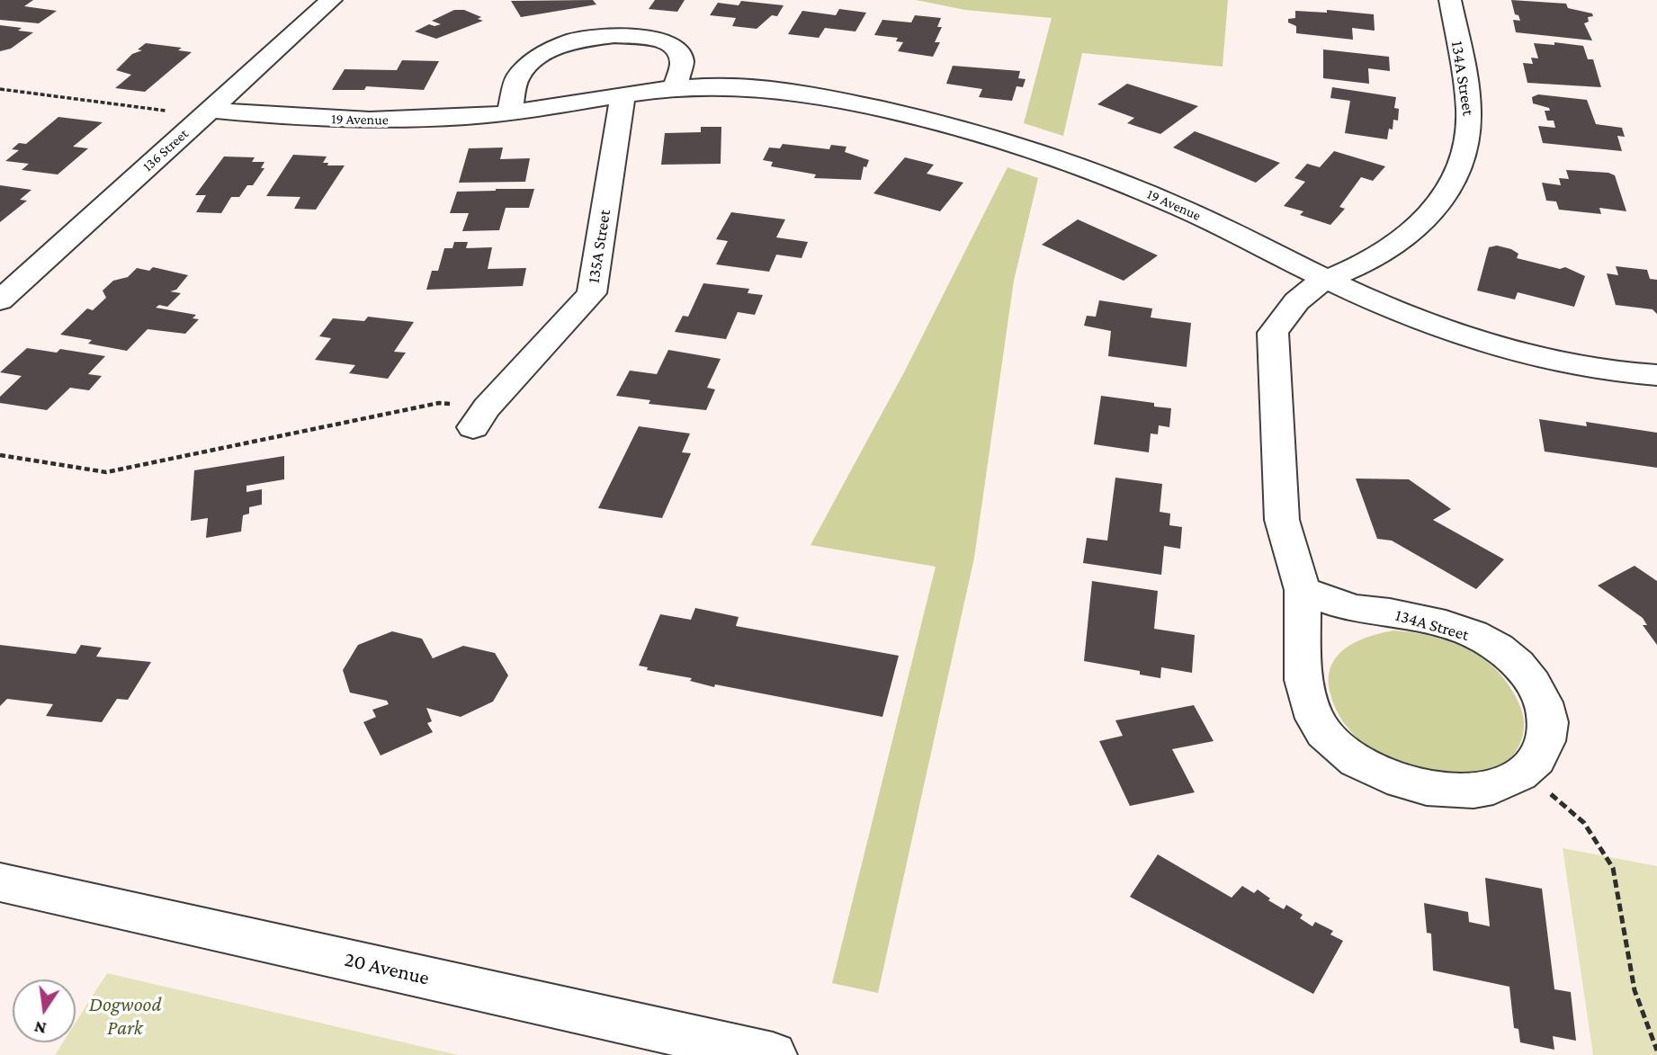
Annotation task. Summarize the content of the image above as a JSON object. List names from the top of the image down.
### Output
{
  "streets": {
    "street": [
      "134A Street",
      "19 Avenue",
      "136 Street",
      "135A Street",
      "20 Avenue"
    ]
  },
  "crossings": [
    ["134A Street", "19 Avenue"],
    ["19 Avenue", "136 Street"],
    ["19 Avenue", "135A Street"]
  ],
  "parks": ["Dogwood Park"],
  "north": "bottom"
}
